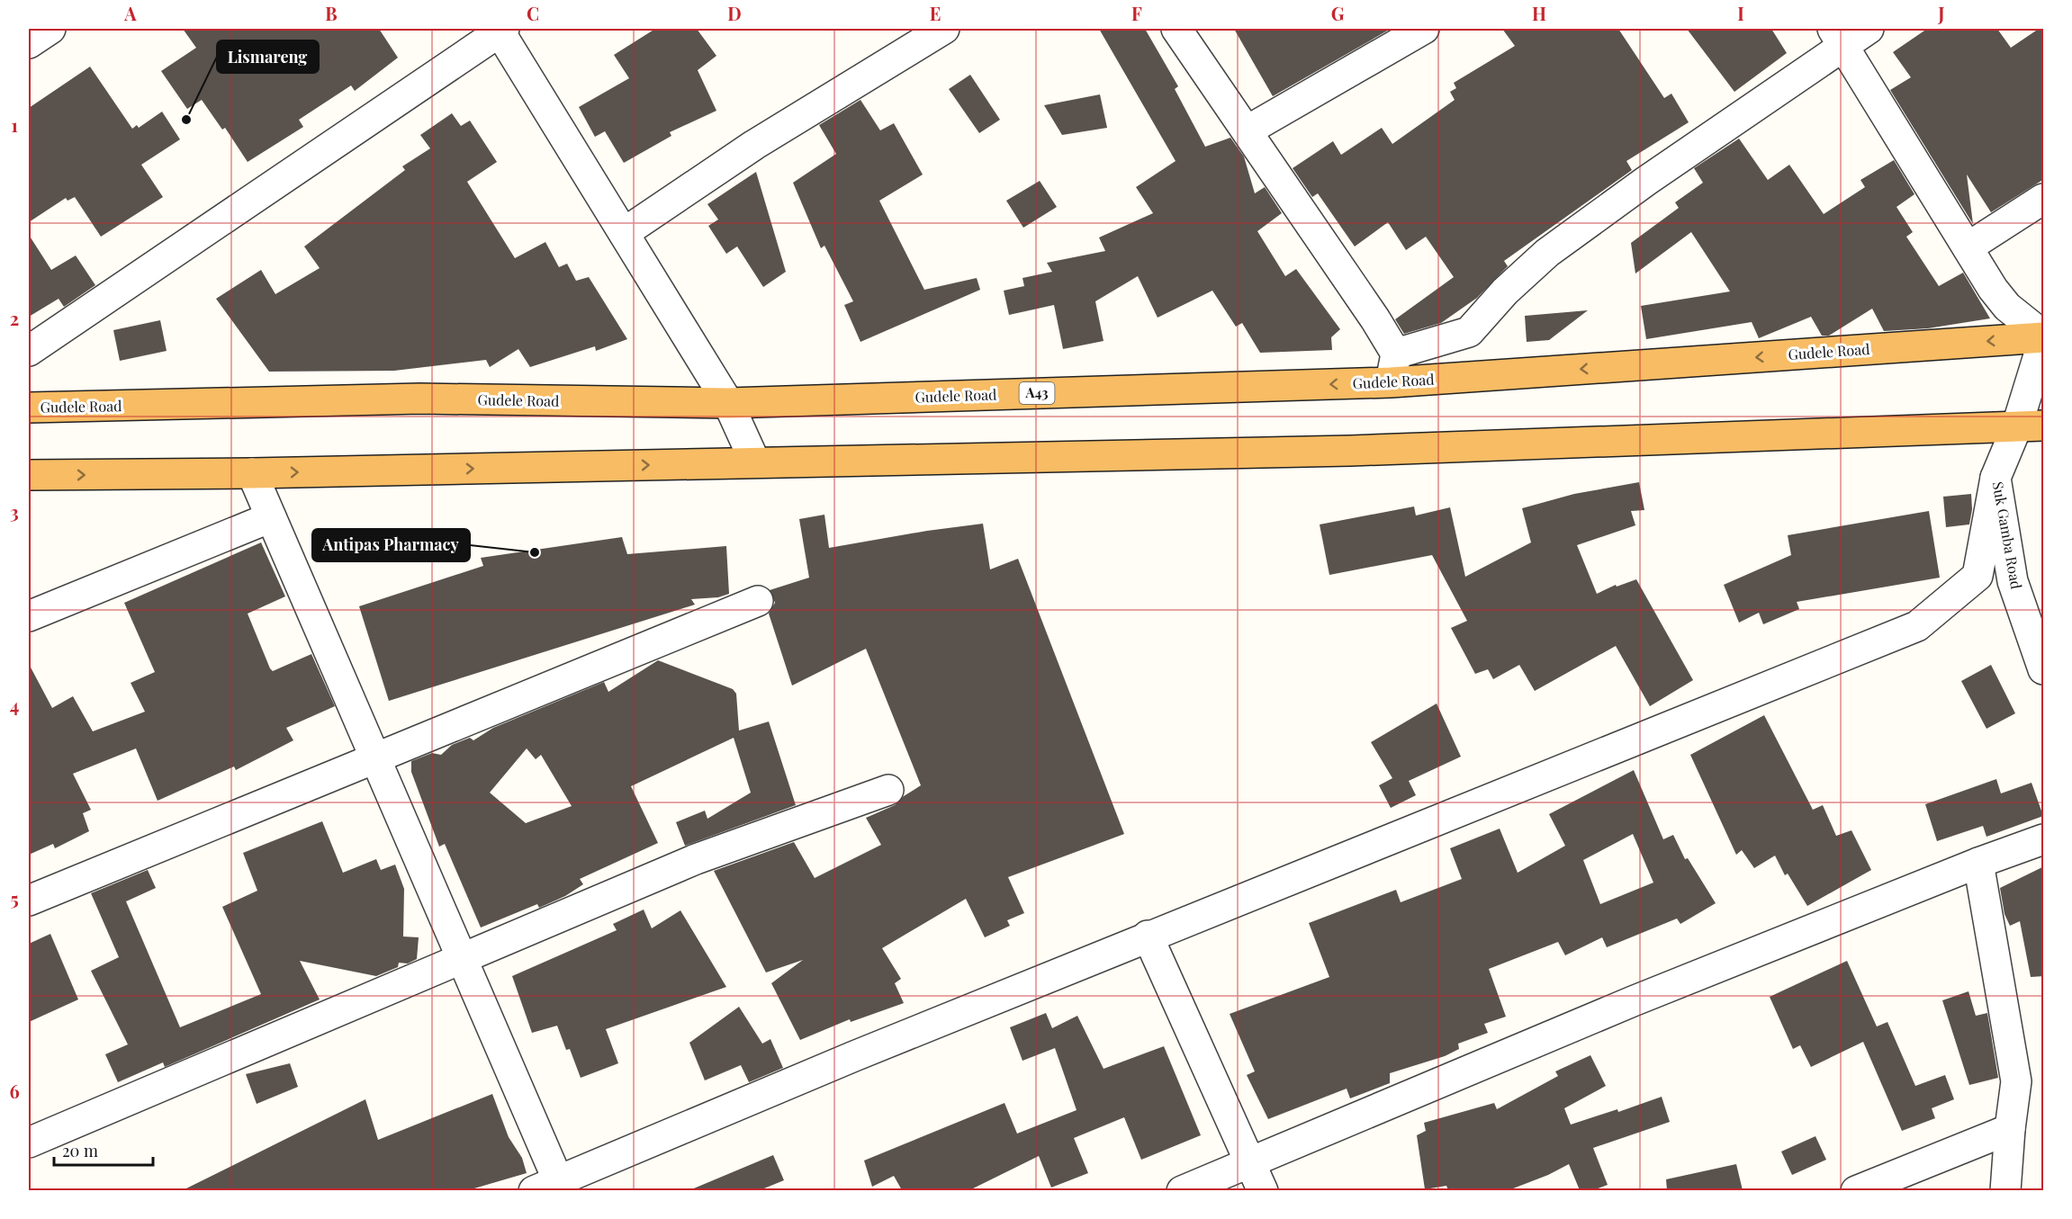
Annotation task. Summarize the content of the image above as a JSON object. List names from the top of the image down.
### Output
{
  "streets": {
    "highway": ["Gudele Road", "A43"],
    "street": ["Suk Gamba Road"]
  },
  "crossings": [
    ["Gudele Road", "Suk Gamba Road"]
  ],
  "places": ["Lismareng", "Antipas Pharmacy"],
  "scale_bar": "20 m",
  "grid": {
    "columns": [
      "A",
      "B",
      "C",
      "D",
      "E",
      "F",
      "G",
      "H",
      "I",
      "J"
    ],
    "rows": [
      "1",
      "2",
      "3",
      "4",
      "5",
      "6"
    ]
  }
}
